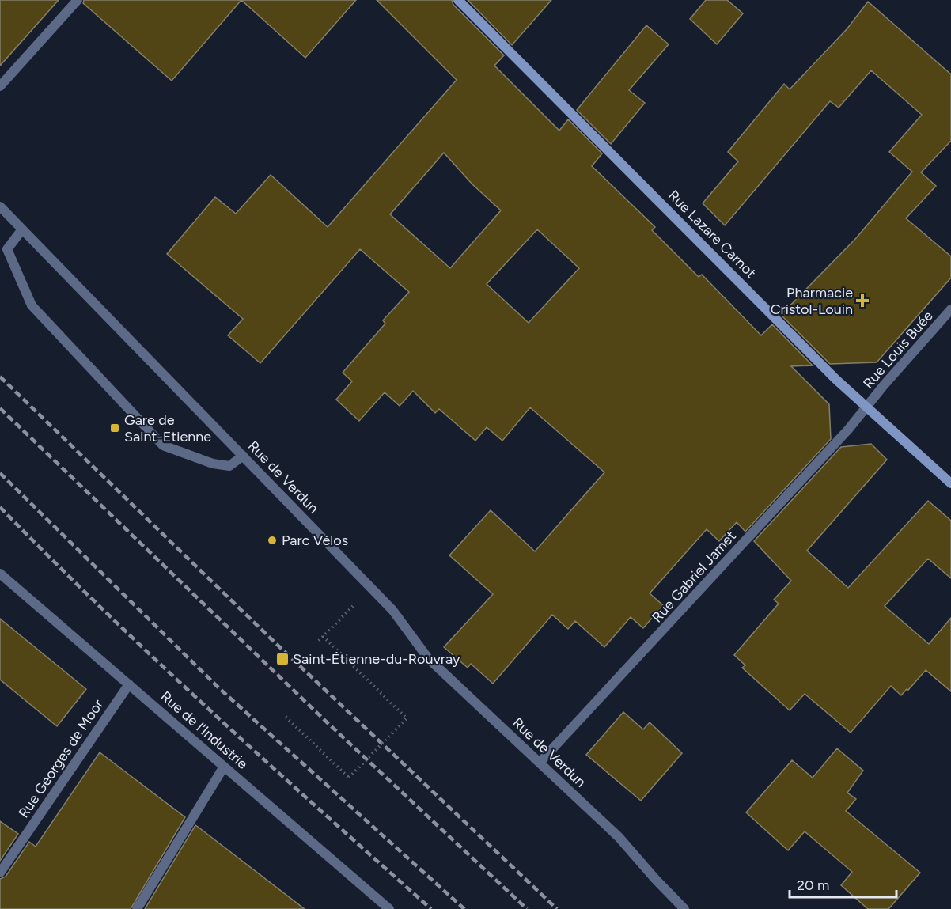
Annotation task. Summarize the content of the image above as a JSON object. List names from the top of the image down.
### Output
{
  "streets": {
    "street": [
      "Rue Lazare Carnot",
      "Rue Louis Buée",
      "Rue de Verdun",
      "Rue Gabriel Jamet",
      "Rue de l'Industrie",
      "Rue Georges de Moor"
    ]
  },
  "crossings": [
    ["Rue Lazare Carnot", "Rue Louis Buée"],
    ["Rue Lazare Carnot", "Rue Gabriel Jamet"],
    ["Rue Louis Buée", "Rue Gabriel Jamet"],
    ["Rue de Verdun", "Rue Gabriel Jamet"],
    ["Rue de l'Industrie", "Rue Georges de Moor"]
  ],
  "places": {
    "health": ["Pharmacie Cristol-Louin"],
    "transit": ["Gare de Saint-Etienne", "Saint-Étienne-du-Rouvray"],
    "other": ["Parc Vélos"]
  },
  "scale_bar": "20 m"
}
